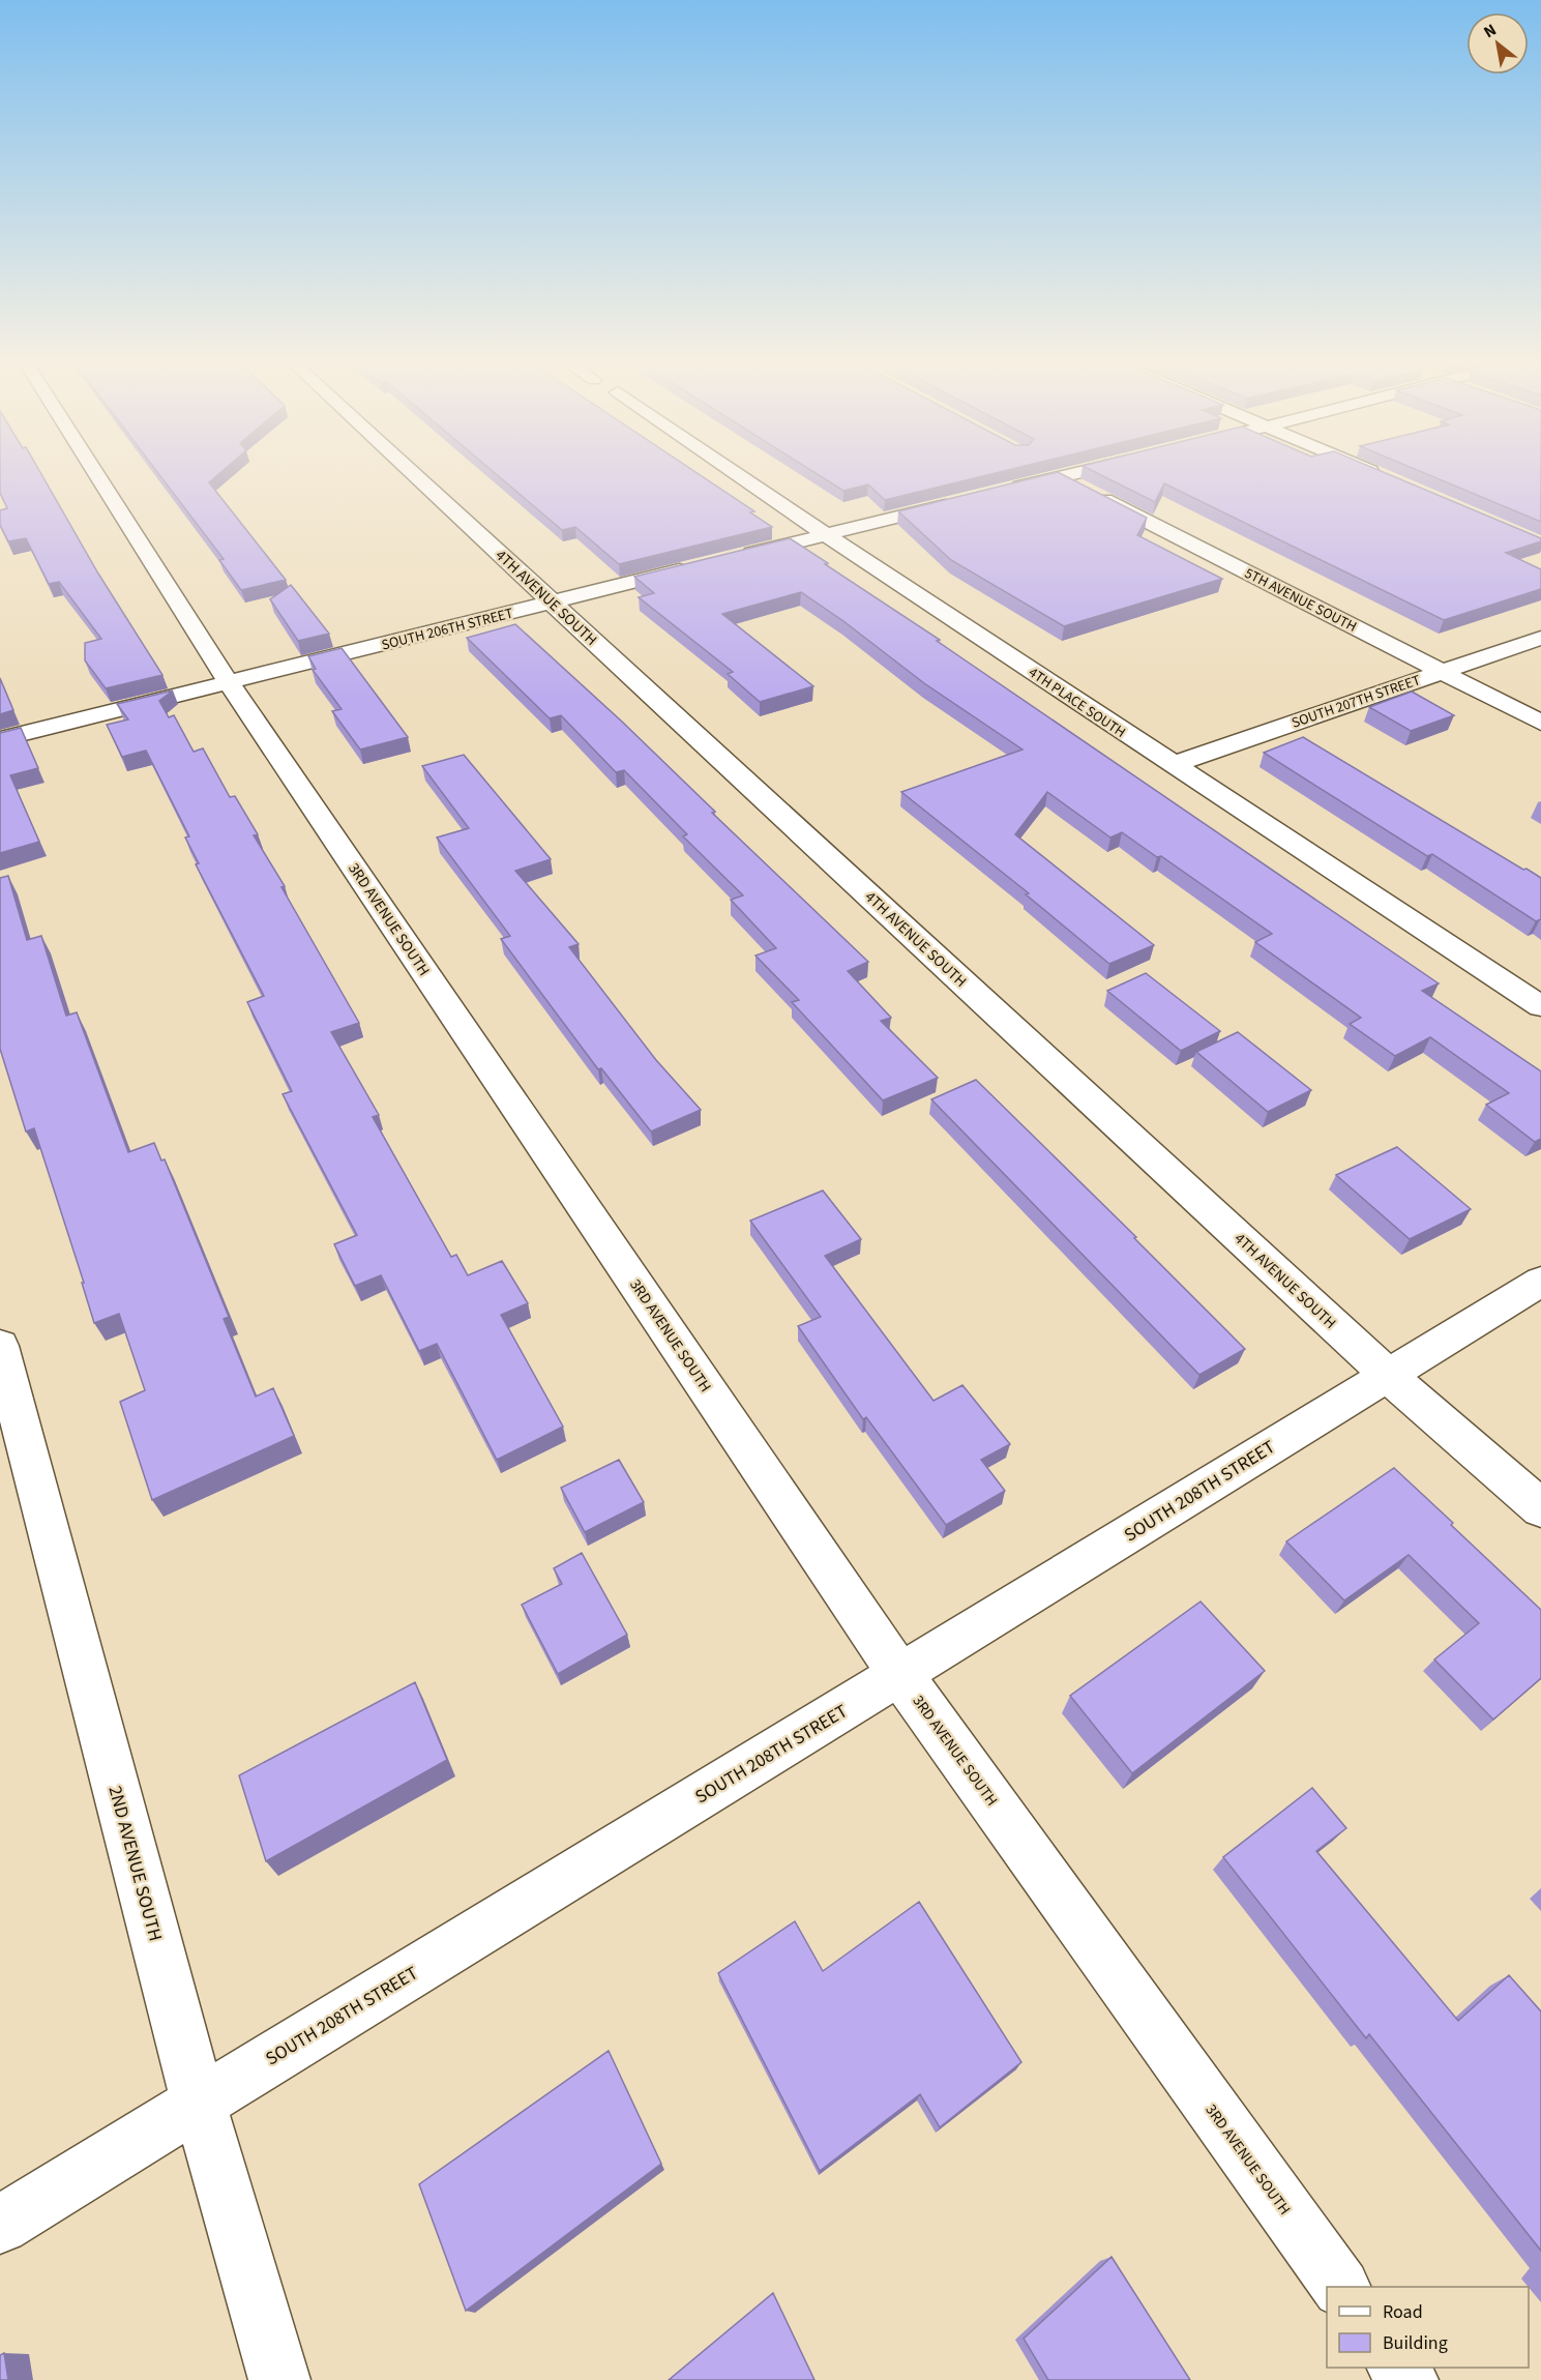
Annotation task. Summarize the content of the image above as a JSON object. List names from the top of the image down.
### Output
{
  "streets": {
    "street": [
      "4TH AVENUE SOUTH",
      "5TH AVENUE SOUTH",
      "SOUTH 206TH STREET",
      "SOUTH 207TH STREET",
      "4TH PLACE SOUTH",
      "3RD AVENUE SOUTH",
      "SOUTH 208TH STREET",
      "2ND AVENUE SOUTH"
    ]
  },
  "crossings": [
    ["4TH AVENUE SOUTH", "SOUTH 206TH STREET"],
    ["4TH AVENUE SOUTH", "SOUTH 208TH STREET"],
    ["5TH AVENUE SOUTH", "SOUTH 207TH STREET"],
    ["SOUTH 206TH STREET", "3RD AVENUE SOUTH"],
    ["SOUTH 207TH STREET", "4TH PLACE SOUTH"],
    ["3RD AVENUE SOUTH", "SOUTH 208TH STREET"],
    ["SOUTH 208TH STREET", "2ND AVENUE SOUTH"]
  ],
  "legend": ["Road", "Building"],
  "north": "top left"
}
